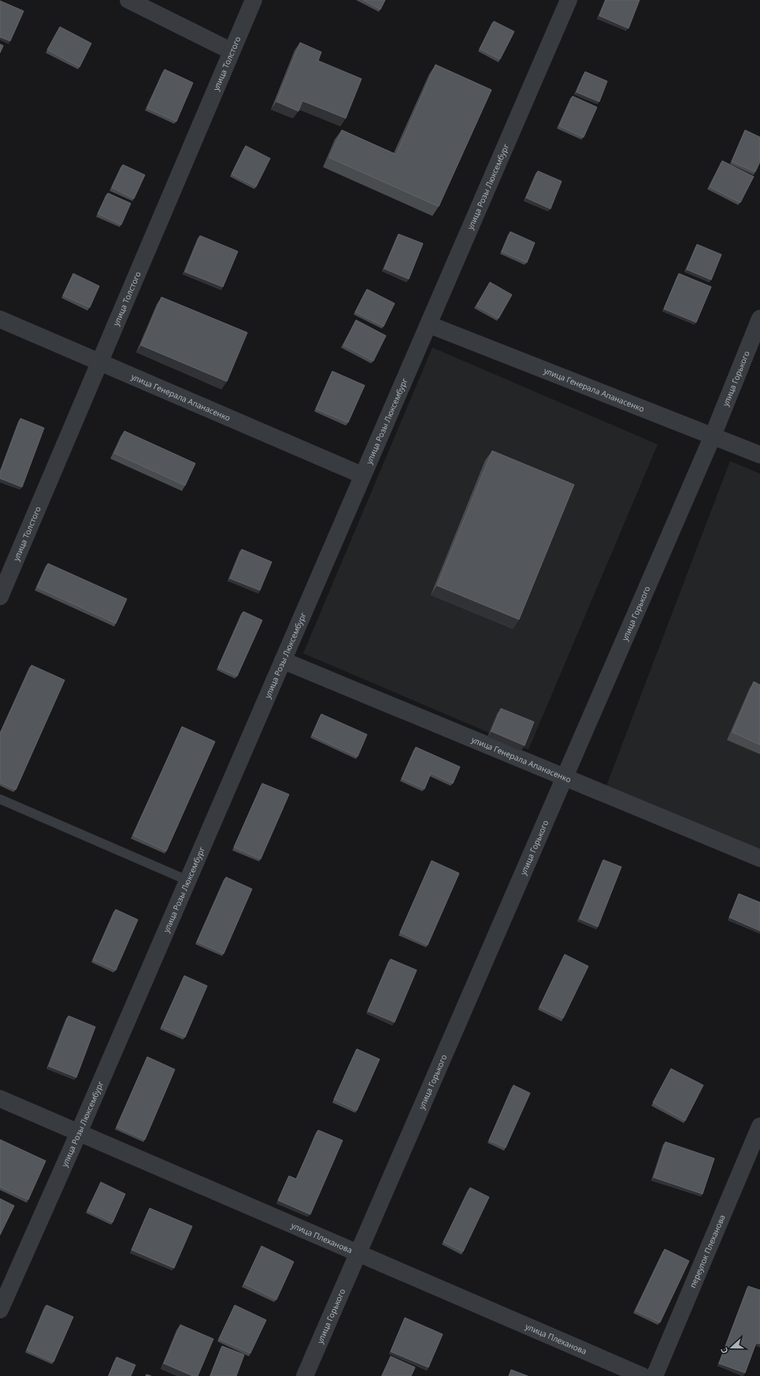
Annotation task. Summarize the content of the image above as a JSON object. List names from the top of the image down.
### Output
{
  "streets": {
    "street": [
      "улица Толстого",
      "улица Розы Люксембург",
      "улица Горького",
      "улица Генерала Апанасенко",
      "улица Плеханова",
      "переулок Плеханова"
    ]
  },
  "crossings": [
    ["улица Толстого", "улица Генерала Апанасенко"],
    ["улица Розы Люксембург", "улица Генерала Апанасенко"],
    ["улица Розы Люксембург", "улица Плеханова"],
    ["улица Горького", "улица Генерала Апанасенко"],
    ["улица Горького", "улица Плеханова"]
  ],
  "north": "left"
}
